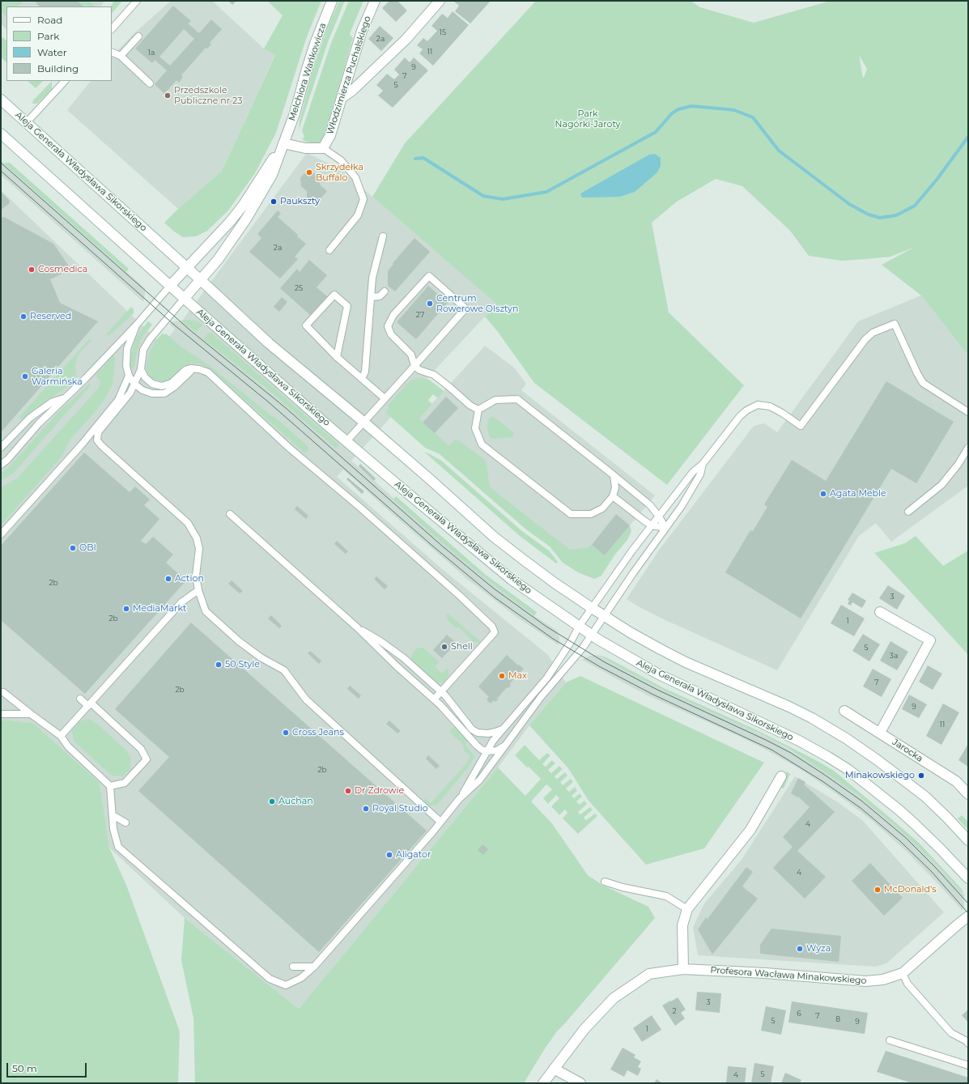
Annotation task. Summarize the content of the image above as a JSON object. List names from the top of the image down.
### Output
{
  "streets": {
    "main road": [
      "Melchiora Wańkowicza",
      "Włodzimierza Puchalskiego",
      "Aleja Generała Władysława Sikorskiego",
      "Jarocka",
      "Profesora Wacława Minakowskiego"
    ]
  },
  "crossings": [
    ["Melchiora Wańkowicza", "Aleja Generała Władysława Sikorskiego"]
  ],
  "parks": ["Park Nagórki-Jaroty"],
  "places": [
    "Przedszkole Publiczne nr 23",
    "Skrzydełka Buffalo",
    "Paukszty",
    "Cosmedica",
    "Centrum Rowerowe Olsztyn",
    "Reserved",
    "Galeria Warmińska",
    "Agata Meble",
    "OBI",
    "Action",
    "MediaMarkt",
    "Shell",
    "50 Style",
    "Max",
    "Cross Jeans",
    "Minakowskiego",
    "Dr Zdrowie",
    "Auchan",
    "Royal Studio",
    "Aligator",
    "McDonald's",
    "Wyza"
  ],
  "house_numbers": [
    "15",
    "2a",
    "11",
    "1a",
    "9",
    "7",
    "5",
    "2a",
    "25",
    "27",
    "2b",
    "3",
    "2b",
    "1",
    "5",
    "3a",
    "7",
    "2b",
    "9",
    "11",
    "2b",
    "4",
    "4",
    "3",
    "2",
    "6",
    "7",
    "8",
    "5",
    "9",
    "1",
    "5",
    "4"
  ],
  "legend": [
    "Road",
    "Park",
    "Water",
    "Building"
  ],
  "scale_bar": "50 m"
}
